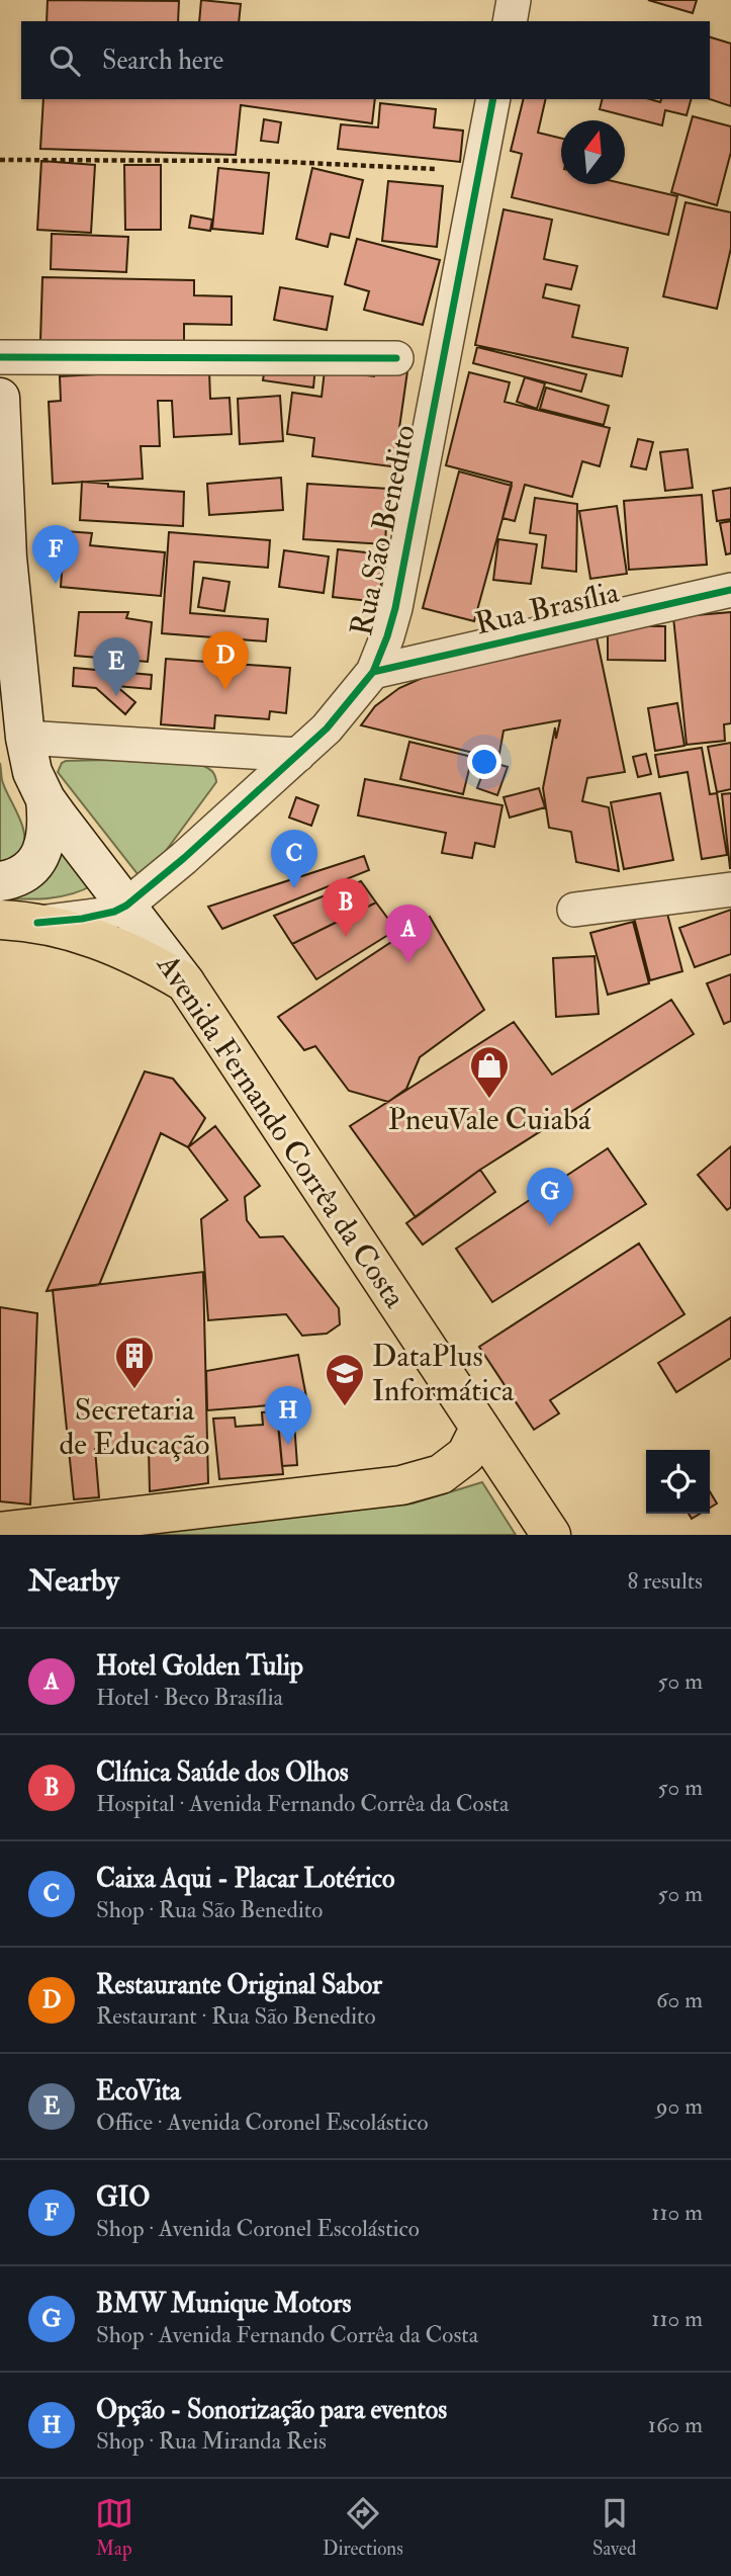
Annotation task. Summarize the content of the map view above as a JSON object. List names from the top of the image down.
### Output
{
  "streets": {
    "main road": ["Avenida Fernando Corrêa da Costa"],
    "street": ["Rua São Benedito", "Rua Brasília"]
  },
  "crossings": [
    ["Rua São Benedito", "Rua Brasília"],
    ["Rua São Benedito", "Avenida Fernando Corrêa da Costa"]
  ],
  "places": {
    "shop": ["PneuVale Cuiabá"],
    "building": ["Secretaria de Educação"],
    "school or university": ["DataPlus Informática"]
  },
  "north": "top",
  "page": {
    "search": "Search here",
    "pins": [
      "F",
      "D",
      "E",
      "C",
      "B",
      "A",
      "G",
      "H"
    ],
    "heading": ["Nearby", "8 results"],
    "list": [
      {
        "mark": "A",
        "name": "Hotel Golden Tulip",
        "note": "Hotel · Beco Brasília",
        "value": "50 m"
      },
      {
        "mark": "B",
        "name": "Clínica Saúde dos Olhos",
        "note": "Hospital · Avenida Fernando Corrêa da Costa",
        "value": "50 m"
      },
      {
        "mark": "C",
        "name": "Caixa Aqui - Placar Lotérico",
        "note": "Shop · Rua São Benedito",
        "value": "50 m"
      },
      {
        "mark": "D",
        "name": "Restaurante Original Sabor",
        "note": "Restaurant · Rua São Benedito",
        "value": "60 m"
      },
      {
        "mark": "E",
        "name": "EcoVita",
        "note": "Office · Avenida Coronel Escolástico",
        "value": "90 m"
      },
      {
        "mark": "F",
        "name": "GIO",
        "note": "Shop · Avenida Coronel Escolástico",
        "value": "110 m"
      },
      {
        "mark": "G",
        "name": "BMW Munique Motors",
        "note": "Shop · Avenida Fernando Corrêa da Costa",
        "value": "110 m"
      },
      {
        "mark": "H",
        "name": "Opção - Sonorização para eventos",
        "note": "Shop · Rua Miranda Reis",
        "value": "160 m"
      }
    ],
    "nav": ["Map", "Directions", "Saved"]
  }
}
